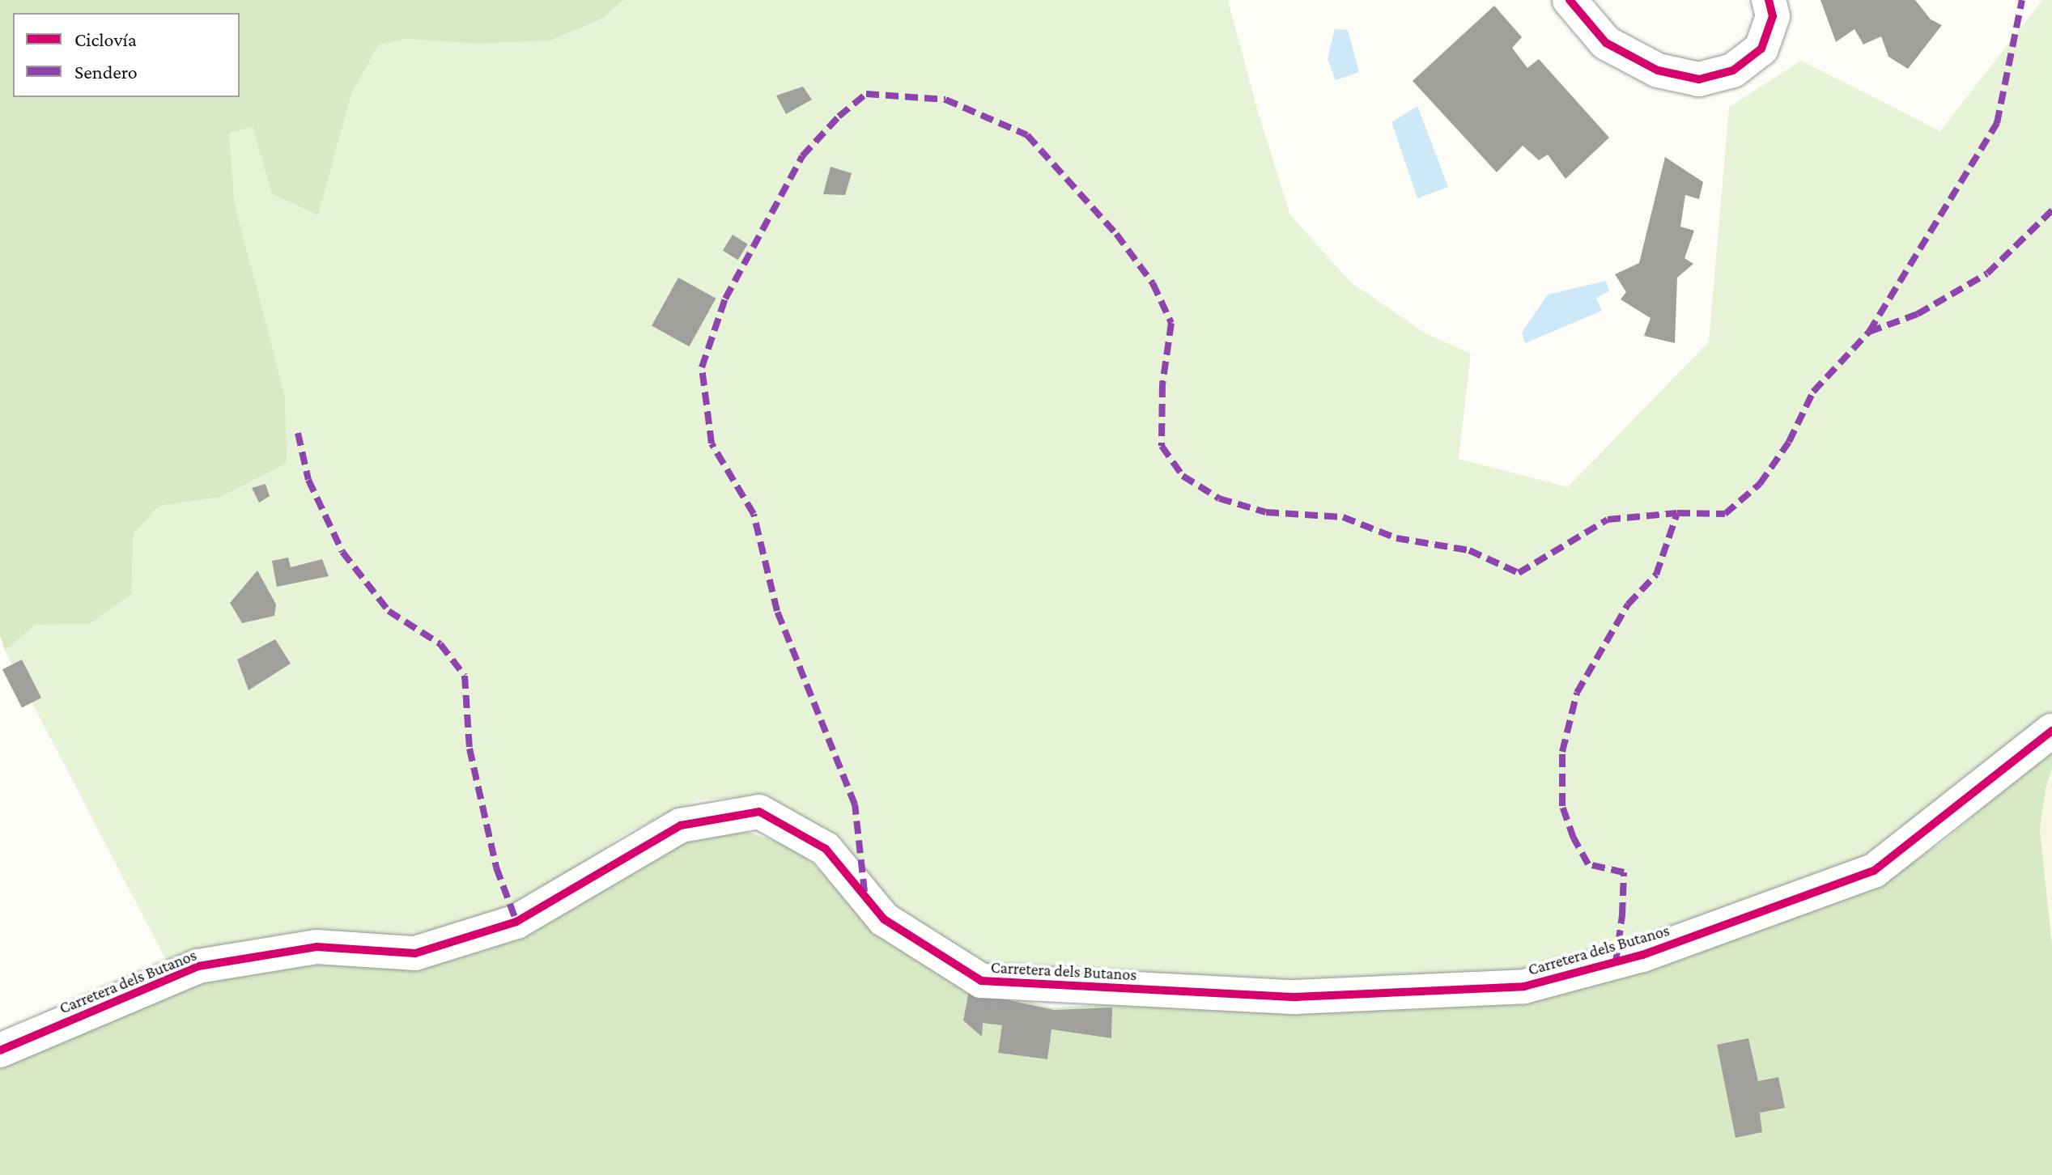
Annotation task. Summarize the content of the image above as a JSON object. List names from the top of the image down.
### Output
{
  "streets": {
    "street": ["Carretera dels Butanos"]
  },
  "legend": ["Ciclovía", "Sendero"]
}
